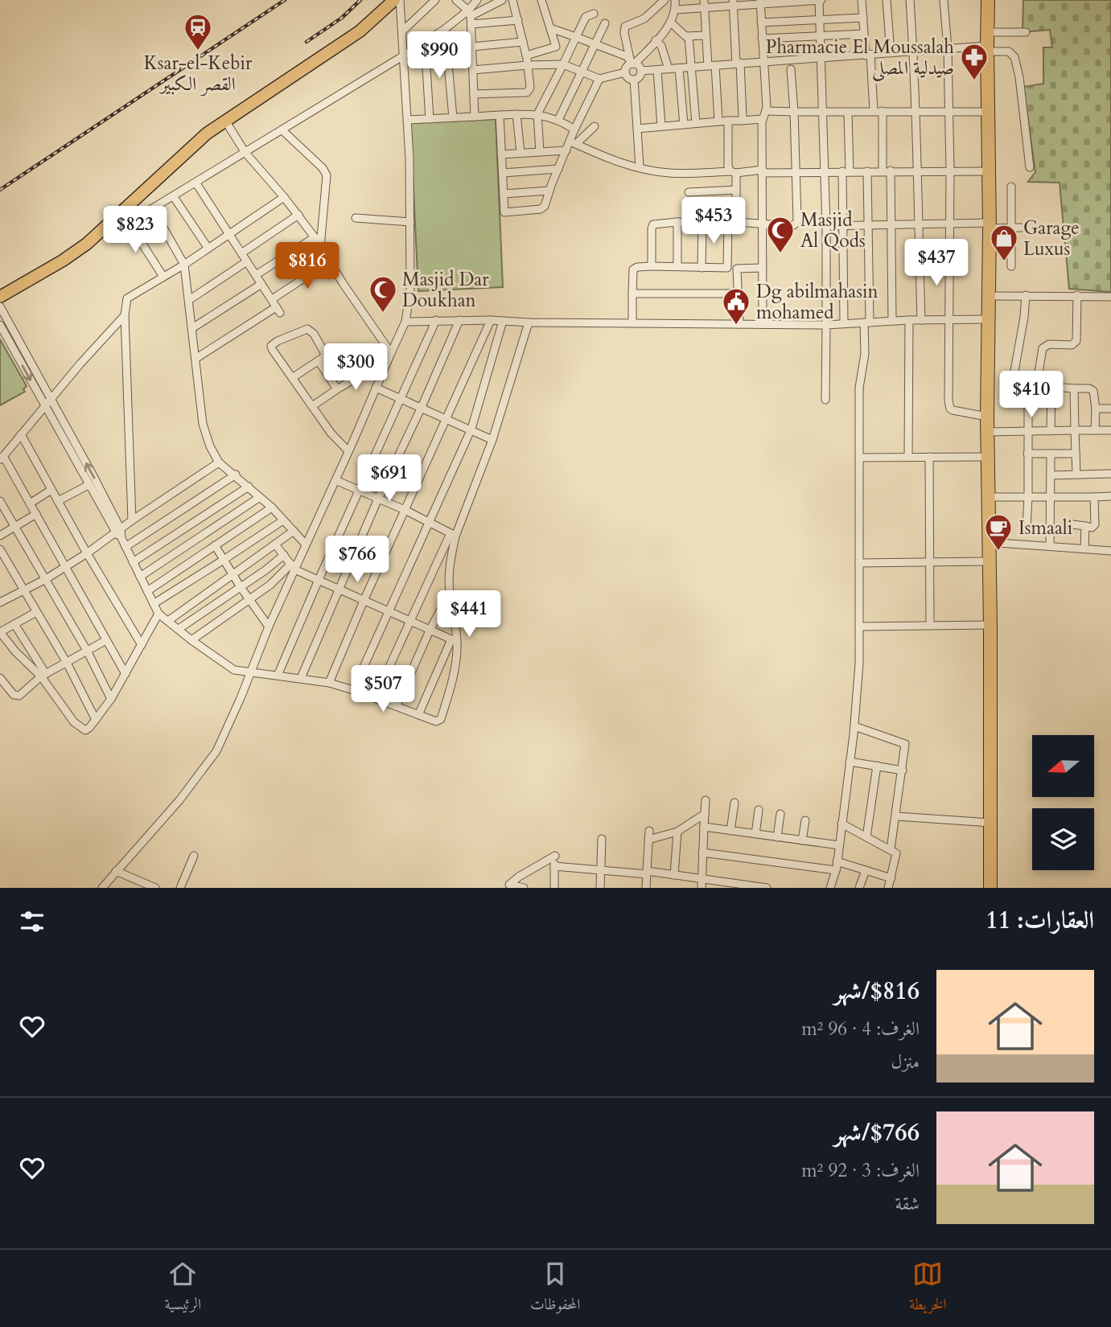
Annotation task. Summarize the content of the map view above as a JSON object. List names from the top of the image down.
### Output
{
  "places": {
    "station": ["Ksar-el-Kebir القصر الكبير"],
    "pharmacy": ["Pharmacie El Moussalah صيدلية المصلى"],
    "mosque": ["Masjid Al Qods", "Masjid Dar Doukhan"],
    "shop": ["Garage Luxus"],
    "public building": ["Dg abilmahasin mohamed"],
    "cafe": ["Ismaali"]
  },
  "north": "left",
  "page": {
    "price": [
      "$990",
      "$453",
      "$823",
      "$437",
      "$816",
      "$300",
      "$410",
      "$691",
      "$766",
      "$441",
      "$507"
    ],
    "heading": "العقارات: 11",
    "list": [
      {
        "name": "$816/شهر",
        "note": "الغرف: 4 · 96 m² · منزل"
      },
      {
        "name": "$766/شهر",
        "note": "الغرف: 3 · 92 m² · شقة"
      }
    ],
    "tabs": ["الخريطة", "المحفوظات", "الرئيسية"]
  }
}
